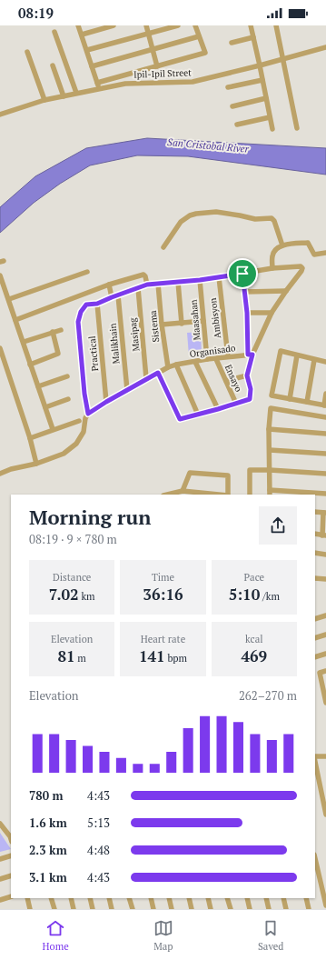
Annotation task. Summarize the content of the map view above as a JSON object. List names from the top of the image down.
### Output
{
  "streets": {
    "street": [
      "Ipil-Ipil Street",
      "Ambisyon",
      "Maasahan",
      "Sistema",
      "Masipag",
      "Malikhain",
      "Organisado",
      "Practical",
      "Ensayo"
    ]
  },
  "crossings": [
    ["Ambisyon", "Organisado"],
    ["Maasahan", "Organisado"],
    ["Sistema", "Organisado"],
    ["Masipag", "Organisado"],
    ["Malikhain", "Organisado"],
    ["Organisado", "Practical"],
    ["Organisado", "Ensayo"]
  ],
  "water": ["San Cristobal River"],
  "page": {
    "status": "08:19",
    "heading": ["Morning run", "08:19 · 9 × 780 m"],
    "stats": [
      ["Distance", "7.02 km"],
      ["Time", "36:16"],
      ["Pace", "5:10 /km"],
      ["Elevation", "81 m"],
      ["Heart rate", "141 bpm"],
      ["kcal", "469"]
    ],
    "chart": ["Elevation", "262–270 m"],
    "list": [
      {
        "name": "780 m",
        "note": "4:43"
      },
      {
        "name": "1.6 km",
        "note": "5:13"
      },
      {
        "name": "2.3 km",
        "note": "4:48"
      },
      {
        "name": "3.1 km",
        "note": "4:43"
      }
    ],
    "tabs": ["Home", "Map", "Saved"]
  }
}
